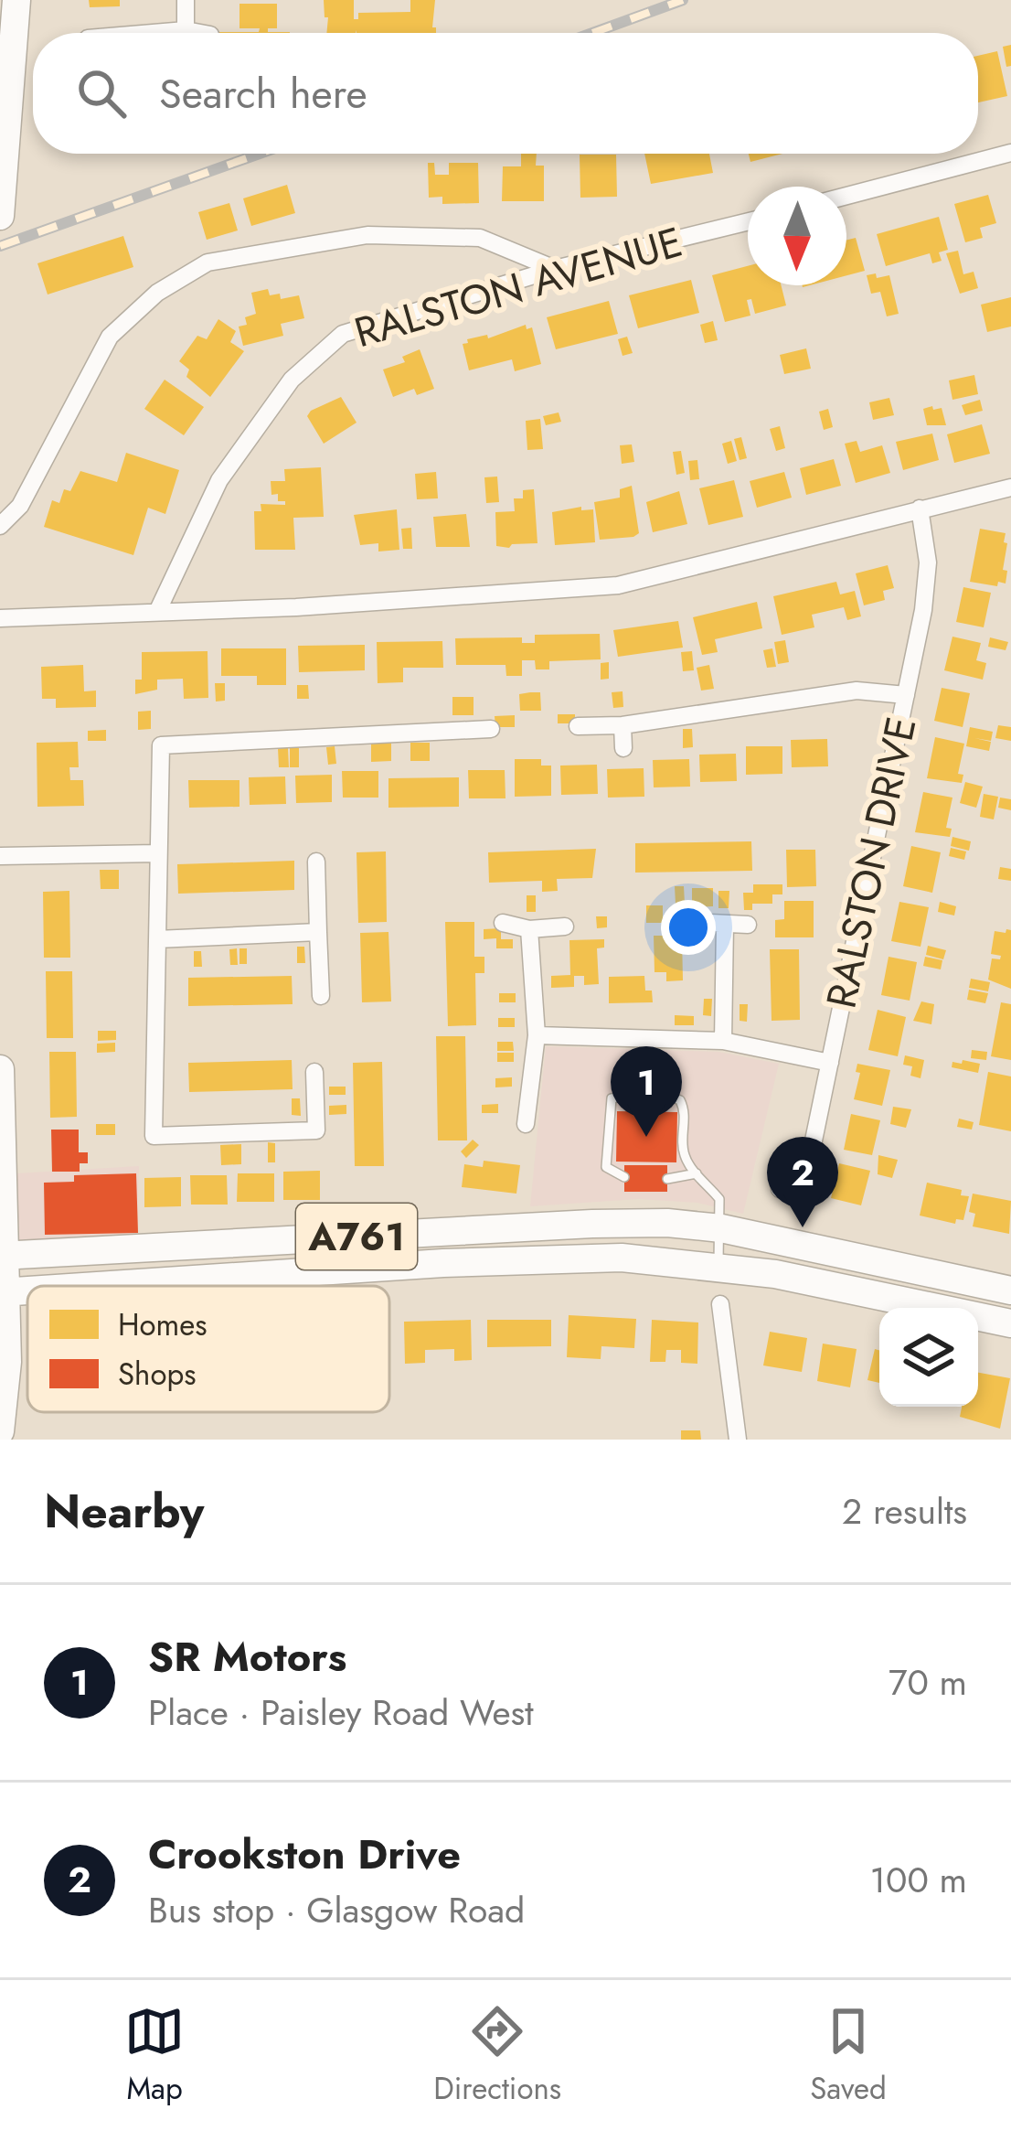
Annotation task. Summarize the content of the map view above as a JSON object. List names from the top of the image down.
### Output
{
  "streets": {
    "main road": ["A761"],
    "street": ["RALSTON AVENUE", "RALSTON DRIVE"]
  },
  "legend": ["Homes", "Shops"],
  "north": "bottom",
  "page": {
    "search": "Search here",
    "pins": ["1", "2"],
    "heading": ["Nearby", "2 results"],
    "list": [
      {
        "mark": "1",
        "name": "SR Motors",
        "note": "Place · Paisley Road West",
        "value": "70 m"
      },
      {
        "mark": "2",
        "name": "Crookston Drive",
        "note": "Bus stop · Glasgow Road",
        "value": "100 m"
      }
    ],
    "nav": ["Map", "Directions", "Saved"]
  }
}
